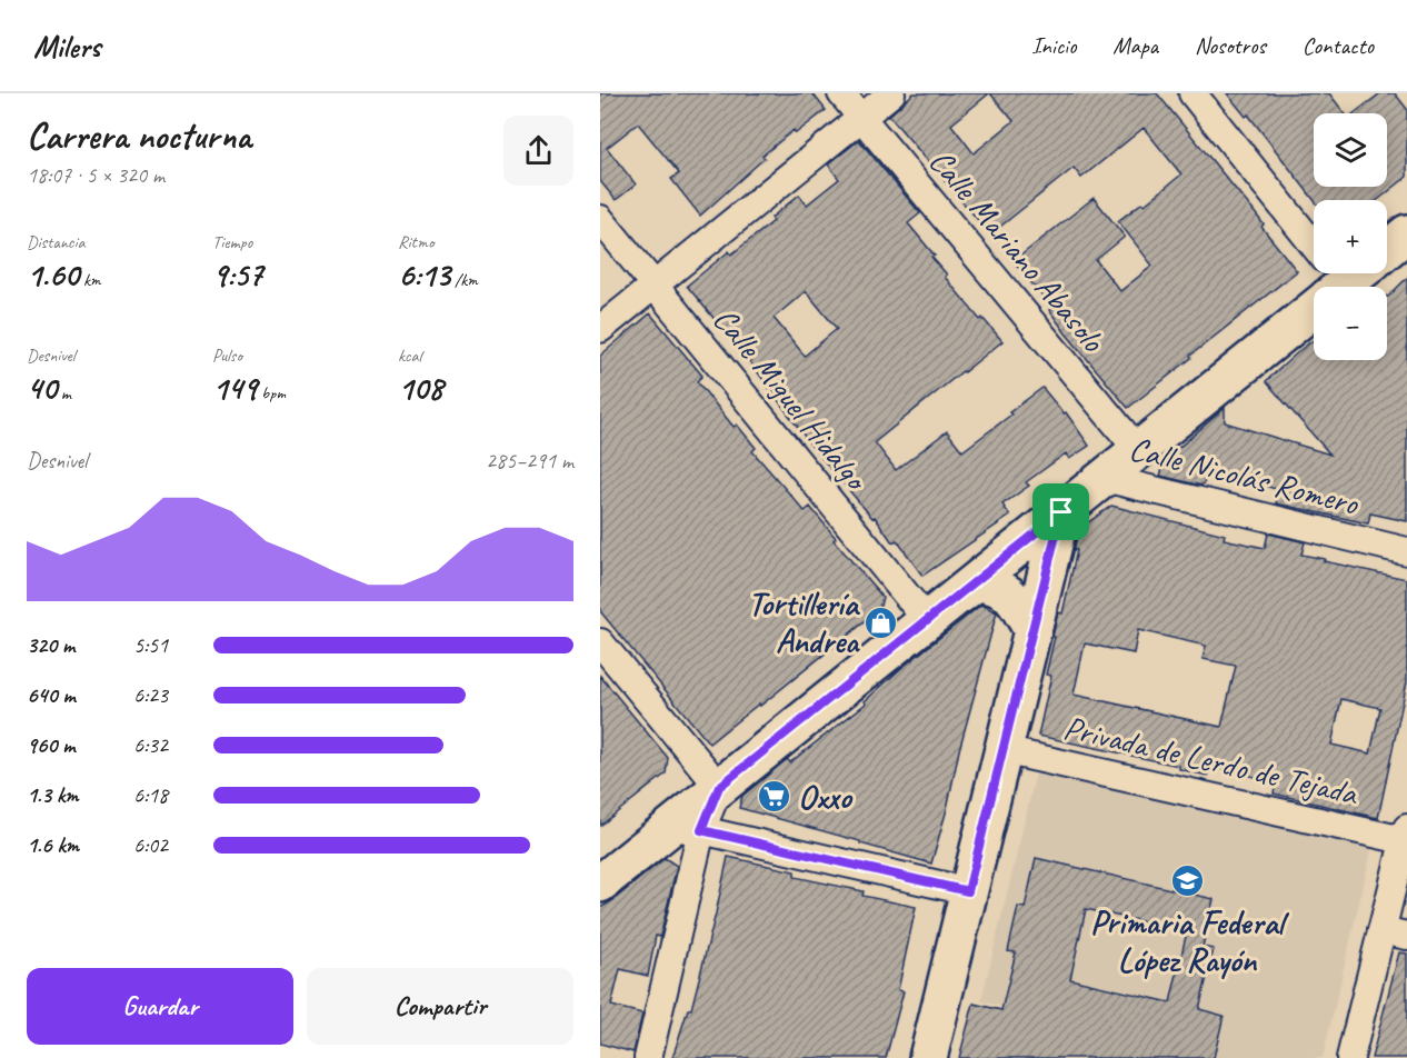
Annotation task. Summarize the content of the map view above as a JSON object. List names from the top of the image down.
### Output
{
  "streets": {
    "street": [
      "Calle Mariano Abasolo",
      "Calle Miguel Hidalgo",
      "Calle Nicolás Romero",
      "Privada de Lerdo de Tejada"
    ]
  },
  "places": {
    "shop": ["Tortillería Andrea"],
    "supermarket": ["Oxxo"],
    "school or university": ["Primaria Federal López Rayón"]
  },
  "page": {
    "header": "Milers",
    "nav": [
      "Inicio",
      "Mapa",
      "Nosotros",
      "Contacto"
    ],
    "heading": ["Carrera nocturna", "18:07 · 5 × 320 m"],
    "map_buttons": ["+", "−"],
    "stats": [
      ["Distancia", "1.60 km"],
      ["Tiempo", "9:57"],
      ["Ritmo", "6:13 /km"],
      ["Desnivel", "40 m"],
      ["Pulso", "149 bpm"],
      ["kcal", "108"]
    ],
    "chart": ["Desnivel", "285–291 m"],
    "list": [
      {
        "name": "320 m",
        "note": "5:51"
      },
      {
        "name": "640 m",
        "note": "6:23"
      },
      {
        "name": "960 m",
        "note": "6:32"
      },
      {
        "name": "1.3 km",
        "note": "6:18"
      },
      {
        "name": "1.6 km",
        "note": "6:02"
      }
    ],
    "buttons": ["Guardar", "Compartir"]
  }
}
